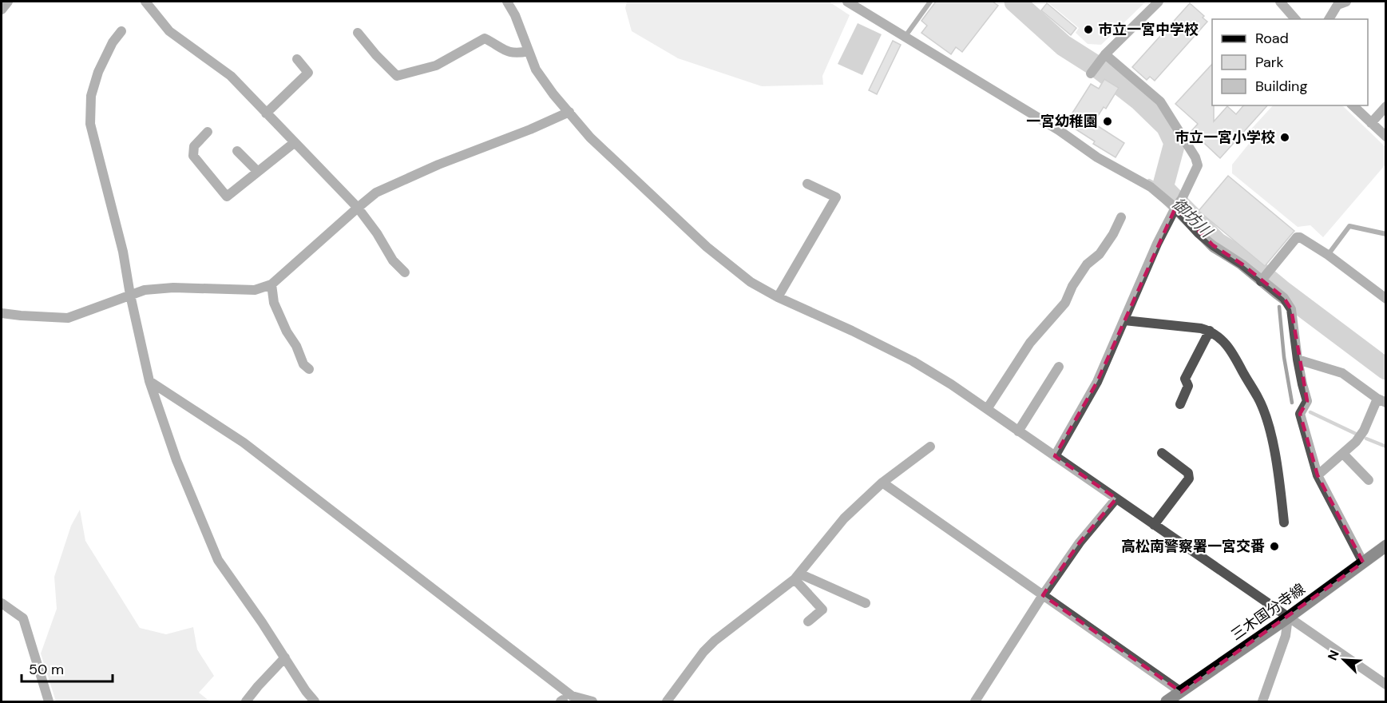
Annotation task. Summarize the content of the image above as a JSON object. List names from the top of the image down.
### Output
{
  "streets": {
    "main road": ["三木国分寺線"]
  },
  "water": ["御坊川"],
  "places": [
    "市立一宮中学校",
    "一宮幼稚園",
    "市立一宮小学校",
    "高松南警察署一宮交番"
  ],
  "legend": ["Road", "Park", "Building"],
  "scale_bar": "50 m",
  "north": "top left"
}
